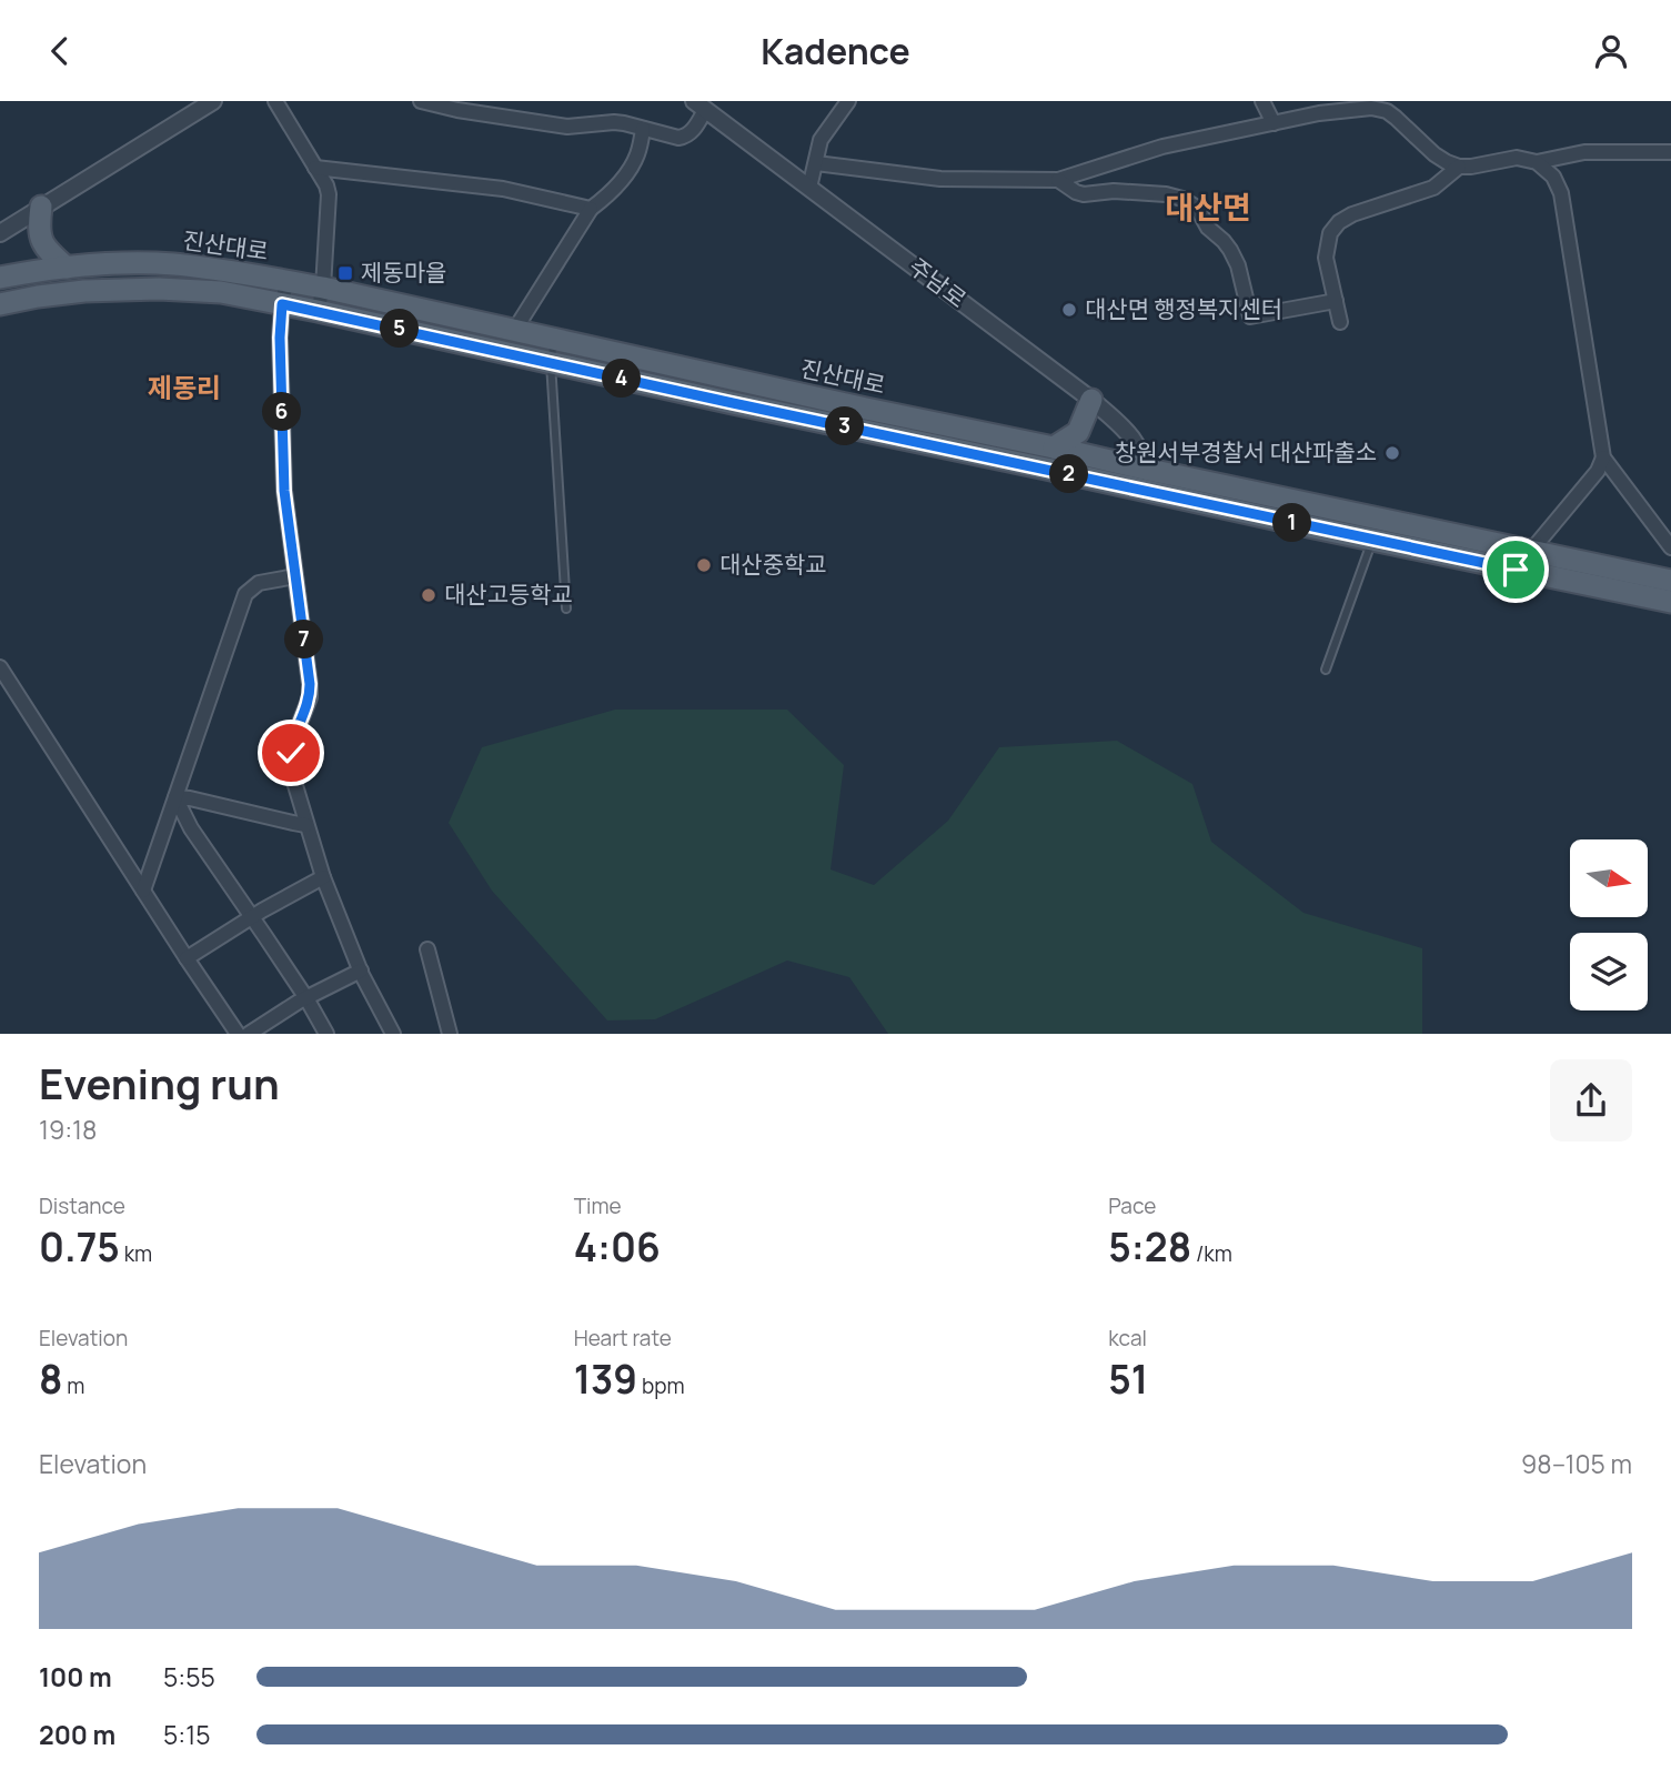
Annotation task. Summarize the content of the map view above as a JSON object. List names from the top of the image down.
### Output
{
  "streets": {
    "main road": ["진산대로"],
    "street": ["주남로"]
  },
  "crossings": [
    ["진산대로", "주남로"]
  ],
  "districts": ["대산면", "제동리"],
  "places": {
    "transit": ["제동마을"],
    "other": [
      "대산면 행정복지센터",
      "창원서부경찰서 대산파출소",
      "대산중학교",
      "대산고등학교"
    ]
  },
  "north": "right",
  "page": {
    "header": "Kadence",
    "pins": [
      "5",
      "4",
      "6",
      "3",
      "2",
      "1",
      "7"
    ],
    "heading": ["Evening run", "19:18"],
    "stats": [
      ["Distance", "0.75 km"],
      ["Time", "4:06"],
      ["Pace", "5:28 /km"],
      ["Elevation", "8 m"],
      ["Heart rate", "139 bpm"],
      ["kcal", "51"]
    ],
    "chart": ["Elevation", "98–105 m"],
    "list": [
      {
        "name": "100 m",
        "note": "5:55"
      },
      {
        "name": "200 m",
        "note": "5:15"
      }
    ]
  }
}
